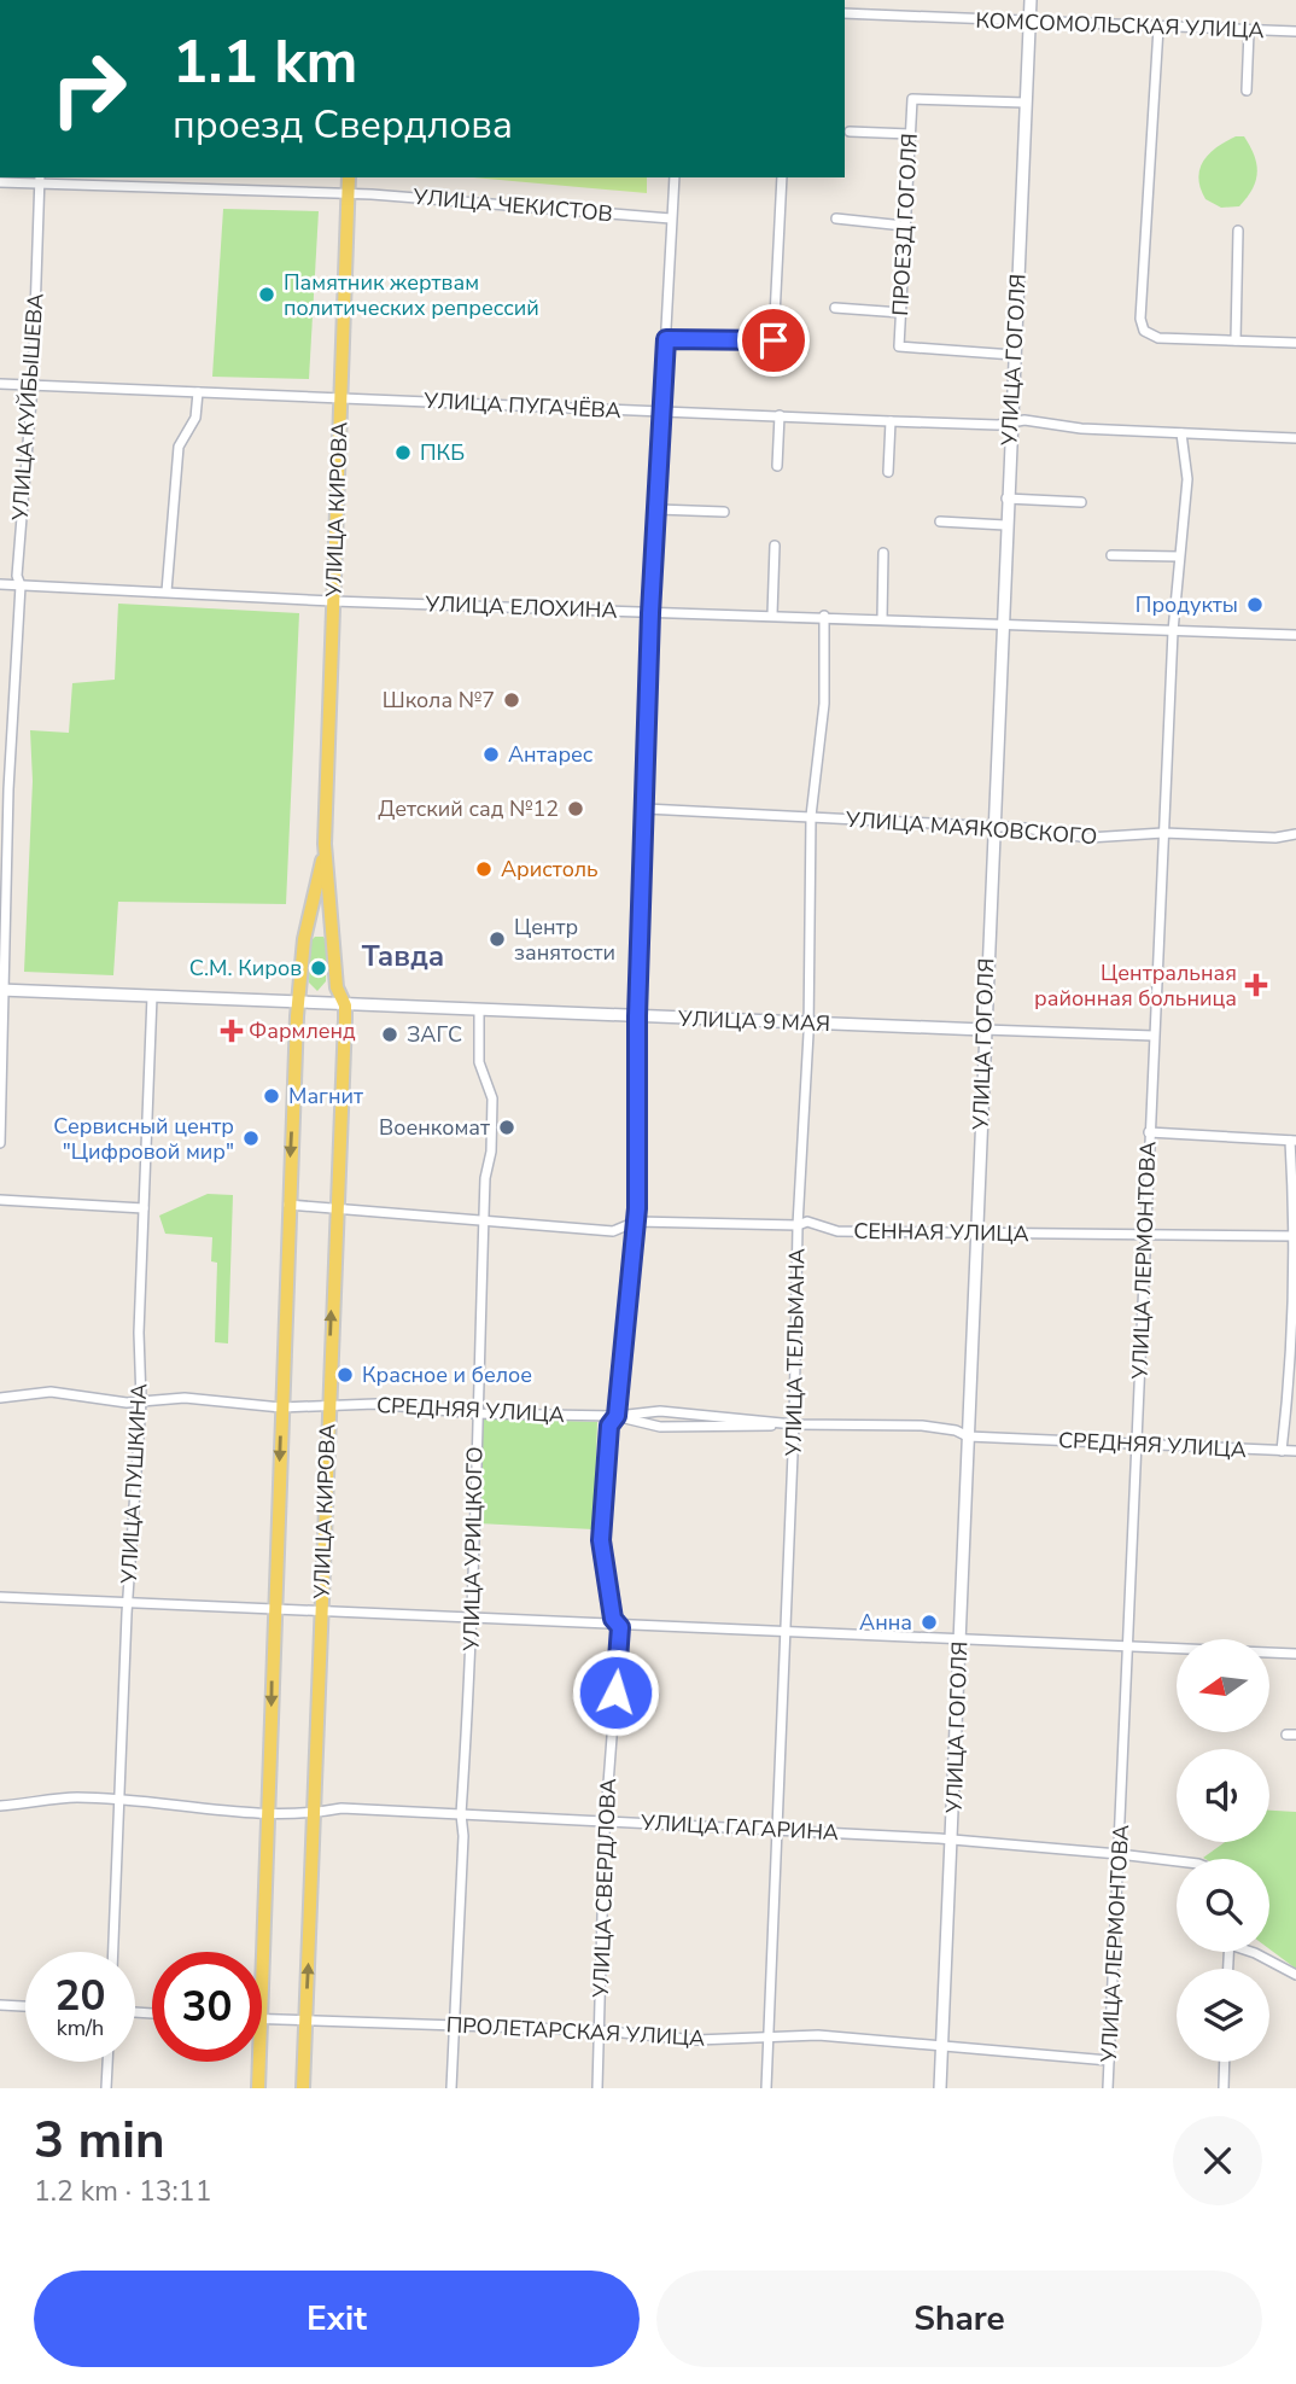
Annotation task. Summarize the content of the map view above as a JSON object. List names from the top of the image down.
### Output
{
  "streets": {
    "main road": ["УЛИЦА КИРОВА"],
    "street": [
      "КОМСОМОЛЬСКАЯ УЛИЦА",
      "УЛИЦА ЧЕКИСТОВ",
      "ПРОЕЗД ГОГОЛЯ",
      "УЛИЦА ГОГОЛЯ",
      "УЛИЦА ПУГАЧЁВА",
      "УЛИЦА КУЙБЫШЕВА",
      "УЛИЦА ЕЛОХИНА",
      "УЛИЦА МАЯКОВСКОГО",
      "УЛИЦА 9 МАЯ",
      "СЕННАЯ УЛИЦА",
      "УЛИЦА ЛЕРМОНТОВА",
      "УЛИЦА ТЕЛЬМАНА",
      "СРЕДНЯЯ УЛИЦА",
      "УЛИЦА ПУШКИНА",
      "УЛИЦА УРИЦКОГО",
      "УЛИЦА ГАГАРИНА",
      "УЛИЦА СВЕРДЛОВА",
      "ПРОЛЕТАРСКАЯ УЛИЦА"
    ]
  },
  "crossings": [
    ["КОМСОМОЛЬСКАЯ УЛИЦА", "УЛИЦА ГОГОЛЯ"],
    ["УЛИЦА ЧЕКИСТОВ", "УЛИЦА КУЙБЫШЕВА"],
    ["УЛИЦА ЧЕКИСТОВ", "УЛИЦА КИРОВА"],
    ["УЛИЦА ЧЕКИСТОВ", "УЛИЦА СВЕРДЛОВА"],
    ["ПРОЕЗД ГОГОЛЯ", "УЛИЦА ГОГОЛЯ"],
    ["УЛИЦА ГОГОЛЯ", "УЛИЦА ПУГАЧЁВА"],
    ["УЛИЦА ГОГОЛЯ", "УЛИЦА ЕЛОХИНА"],
    ["УЛИЦА ГОГОЛЯ", "УЛИЦА МАЯКОВСКОГО"],
    ["УЛИЦА ГОГОЛЯ", "УЛИЦА 9 МАЯ"],
    ["УЛИЦА ГОГОЛЯ", "СЕННАЯ УЛИЦА"],
    ["УЛИЦА ГОГОЛЯ", "СРЕДНЯЯ УЛИЦА"],
    ["УЛИЦА ГОГОЛЯ", "УЛИЦА ГАГАРИНА"],
    ["УЛИЦА ГОГОЛЯ", "ПРОЛЕТАРСКАЯ УЛИЦА"],
    ["УЛИЦА ПУГАЧЁВА", "УЛИЦА КУЙБЫШЕВА"],
    ["УЛИЦА ПУГАЧЁВА", "УЛИЦА КИРОВА"],
    ["УЛИЦА ПУГАЧЁВА", "УЛИЦА ЛЕРМОНТОВА"],
    ["УЛИЦА ПУГАЧЁВА", "УЛИЦА СВЕРДЛОВА"],
    ["УЛИЦА КУЙБЫШЕВА", "УЛИЦА ЕЛОХИНА"],
    ["УЛИЦА КУЙБЫШЕВА", "УЛИЦА 9 МАЯ"],
    ["УЛИЦА КИРОВА", "УЛИЦА ЕЛОХИНА"],
    ["УЛИЦА КИРОВА", "УЛИЦА 9 МАЯ"],
    ["УЛИЦА КИРОВА", "СЕННАЯ УЛИЦА"],
    ["УЛИЦА КИРОВА", "СРЕДНЯЯ УЛИЦА"],
    ["УЛИЦА КИРОВА", "УЛИЦА ГАГАРИНА"],
    ["УЛИЦА КИРОВА", "ПРОЛЕТАРСКАЯ УЛИЦА"],
    ["УЛИЦА ЕЛОХИНА", "УЛИЦА ЛЕРМОНТОВА"],
    ["УЛИЦА ЕЛОХИНА", "УЛИЦА ТЕЛЬМАНА"],
    ["УЛИЦА ЕЛОХИНА", "УЛИЦА СВЕРДЛОВА"],
    ["УЛИЦА МАЯКОВСКОГО", "УЛИЦА ЛЕРМОНТОВА"],
    ["УЛИЦА МАЯКОВСКОГО", "УЛИЦА ТЕЛЬМАНА"],
    ["УЛИЦА МАЯКОВСКОГО", "УЛИЦА СВЕРДЛОВА"],
    ["УЛИЦА 9 МАЯ", "УЛИЦА ЛЕРМОНТОВА"],
    ["УЛИЦА 9 МАЯ", "УЛИЦА ТЕЛЬМАНА"],
    ["УЛИЦА 9 МАЯ", "УЛИЦА ПУШКИНА"],
    ["УЛИЦА 9 МАЯ", "УЛИЦА УРИЦКОГО"],
    ["УЛИЦА 9 МАЯ", "УЛИЦА СВЕРДЛОВА"],
    ["СЕННАЯ УЛИЦА", "УЛИЦА ЛЕРМОНТОВА"],
    ["СЕННАЯ УЛИЦА", "УЛИЦА ТЕЛЬМАНА"],
    ["СЕННАЯ УЛИЦА", "УЛИЦА УРИЦКОГО"],
    ["СЕННАЯ УЛИЦА", "УЛИЦА СВЕРДЛОВА"],
    ["УЛИЦА ЛЕРМОНТОВА", "СРЕДНЯЯ УЛИЦА"],
    ["УЛИЦА ЛЕРМОНТОВА", "УЛИЦА ГАГАРИНА"],
    ["УЛИЦА ЛЕРМОНТОВА", "ПРОЛЕТАРСКАЯ УЛИЦА"],
    ["УЛИЦА ТЕЛЬМАНА", "СРЕДНЯЯ УЛИЦА"],
    ["УЛИЦА ТЕЛЬМАНА", "УЛИЦА ГАГАРИНА"],
    ["УЛИЦА ТЕЛЬМАНА", "ПРОЛЕТАРСКАЯ УЛИЦА"],
    ["СРЕДНЯЯ УЛИЦА", "УЛИЦА ПУШКИНА"],
    ["СРЕДНЯЯ УЛИЦА", "УЛИЦА УРИЦКОГО"],
    ["СРЕДНЯЯ УЛИЦА", "УЛИЦА СВЕРДЛОВА"],
    ["УЛИЦА ПУШКИНА", "УЛИЦА ГАГАРИНА"],
    ["УЛИЦА УРИЦКОГО", "УЛИЦА ГАГАРИНА"],
    ["УЛИЦА УРИЦКОГО", "ПРОЛЕТАРСКАЯ УЛИЦА"],
    ["УЛИЦА ГАГАРИНА", "УЛИЦА СВЕРДЛОВА"],
    ["УЛИЦА СВЕРДЛОВА", "ПРОЛЕТАРСКАЯ УЛИЦА"]
  ],
  "districts": ["Тавда"],
  "places": {
    "other": [
      "Памятник жертвам политических репрессий",
      "ПКБ",
      "Продукты",
      "Школа №7",
      "Антарес",
      "Детский сад №12",
      "Аристоль",
      "Центр занятости",
      "С.М. Киров",
      "ЗАГС",
      "Магнит",
      "Военкомат",
      "Сервисный центр \"Цифровой мир\"",
      "Красное и белое",
      "Анна"
    ],
    "health": ["Центральная районная больница", "Фармленд"]
  },
  "north": "left",
  "page": {
    "turn": ["1.1 km", "проезд Свердлова"],
    "speed": "20 km/h",
    "limit": "30",
    "heading": ["3 min", "1.2 km · 13:11"],
    "buttons": ["Exit", "Share"]
  }
}
